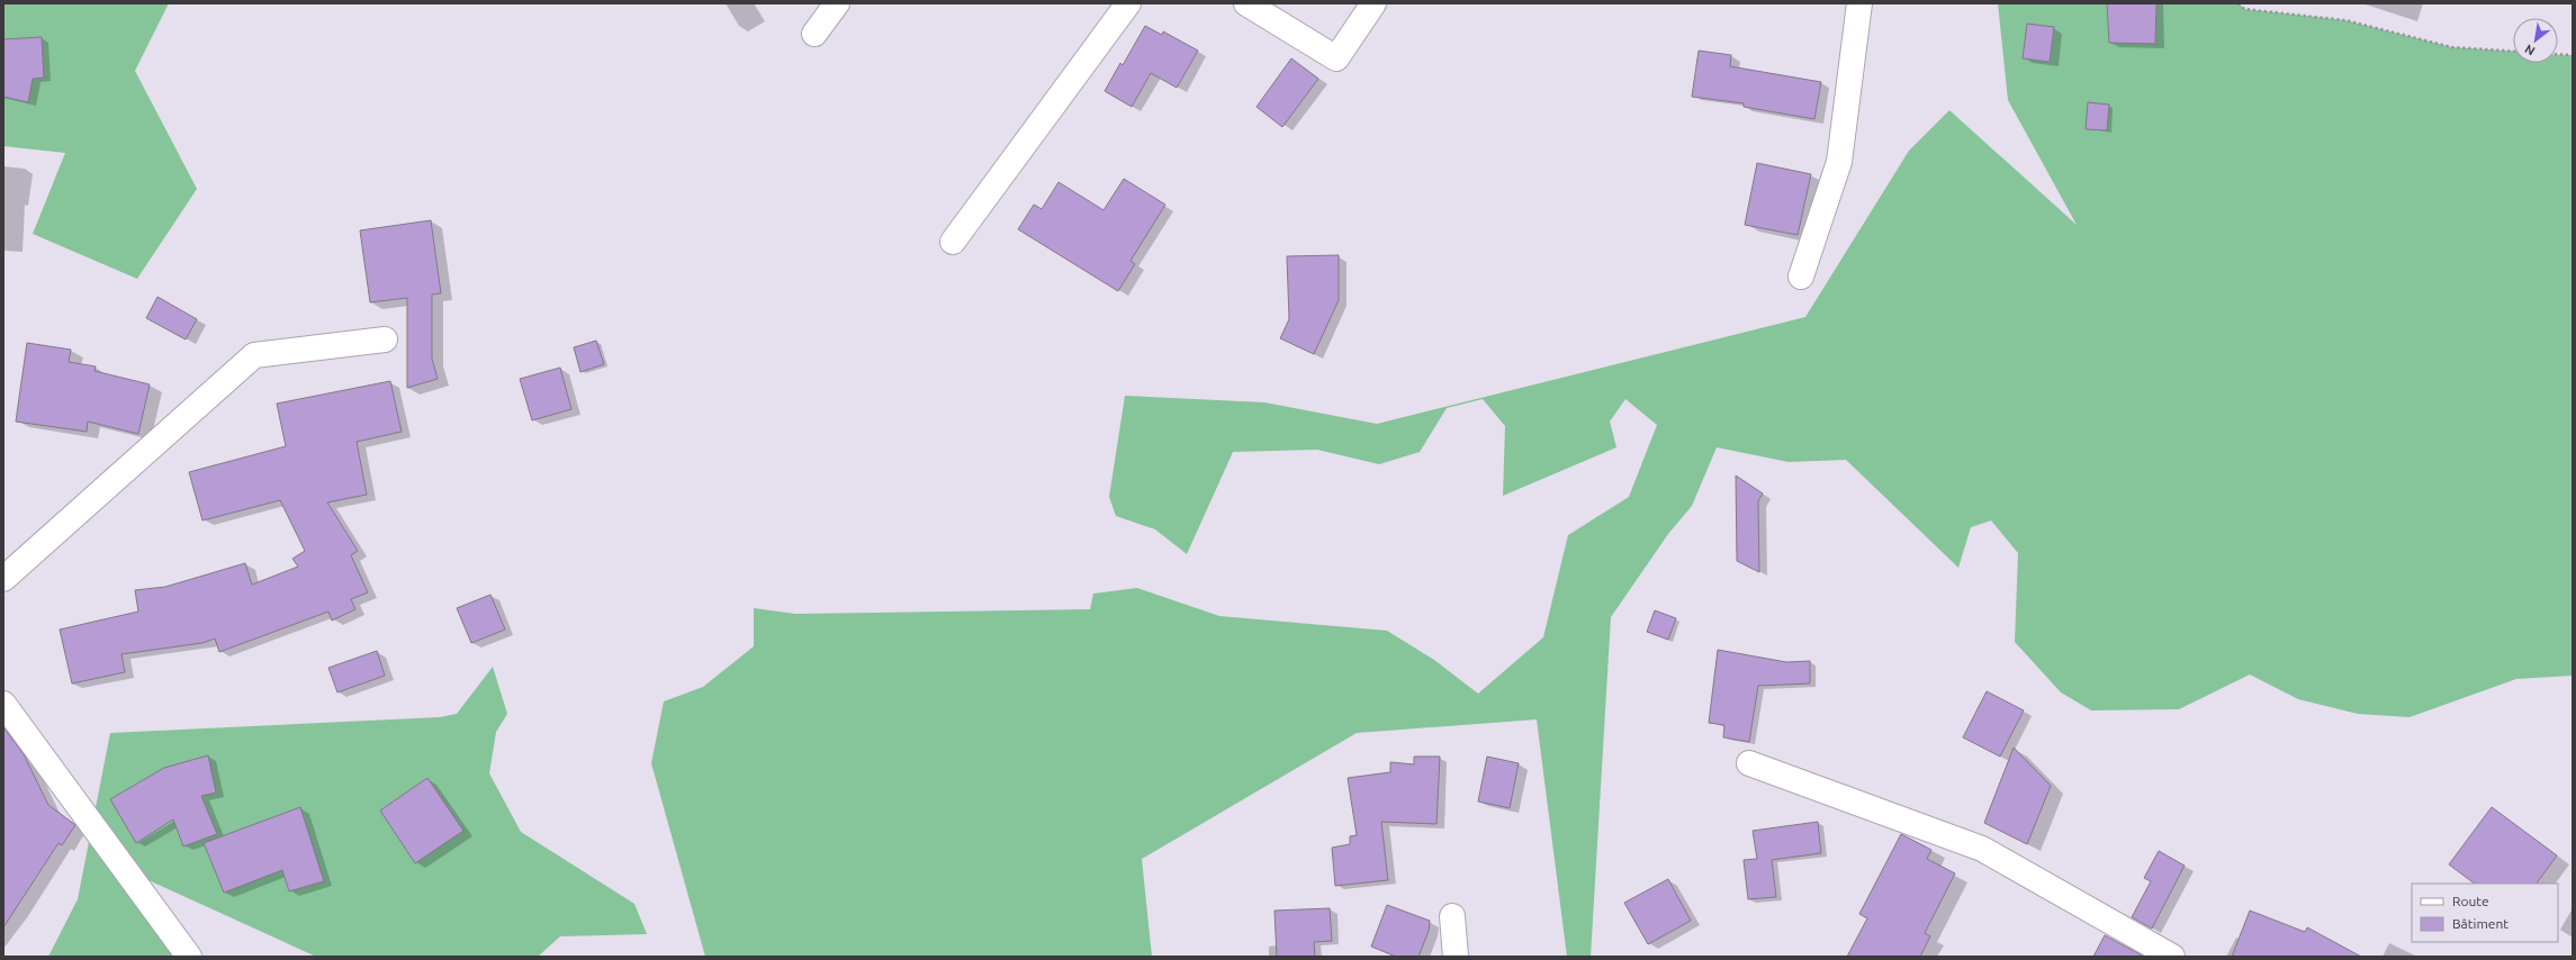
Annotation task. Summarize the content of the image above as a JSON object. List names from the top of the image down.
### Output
{
  "legend": ["Route", "Bâtiment"],
  "north": "bottom left"
}
